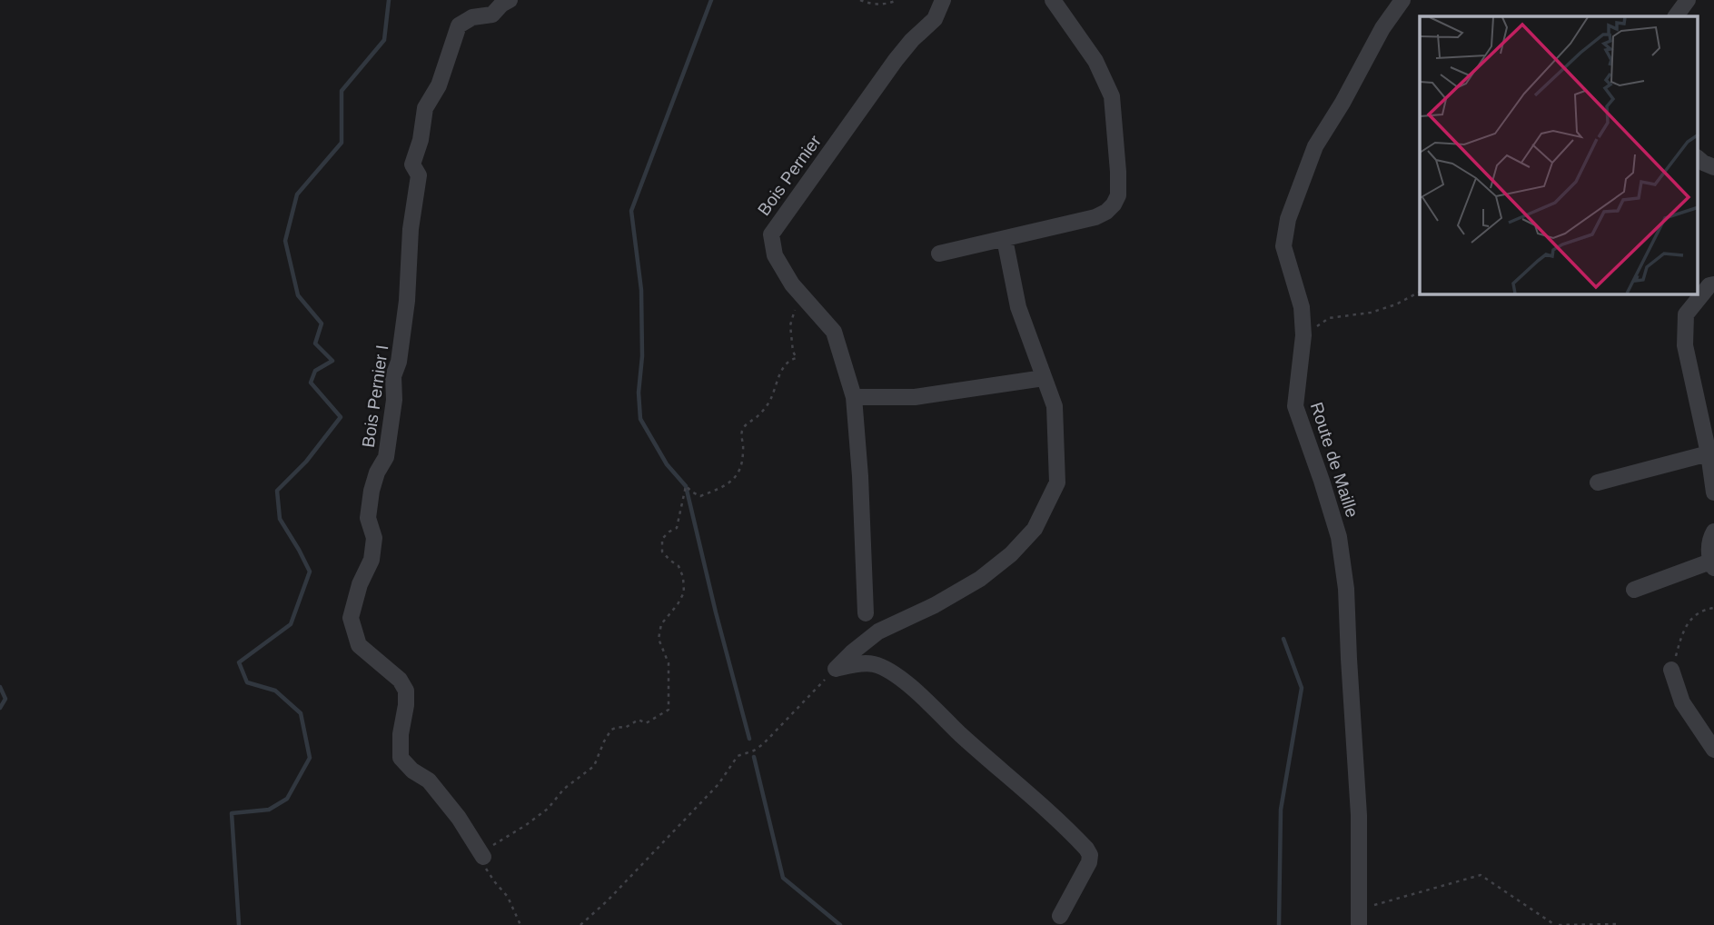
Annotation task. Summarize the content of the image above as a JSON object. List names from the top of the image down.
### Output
{
  "streets": {
    "street": ["Bois Pernier", "Bois Pernier I", "Route de Maille"]
  }
}
